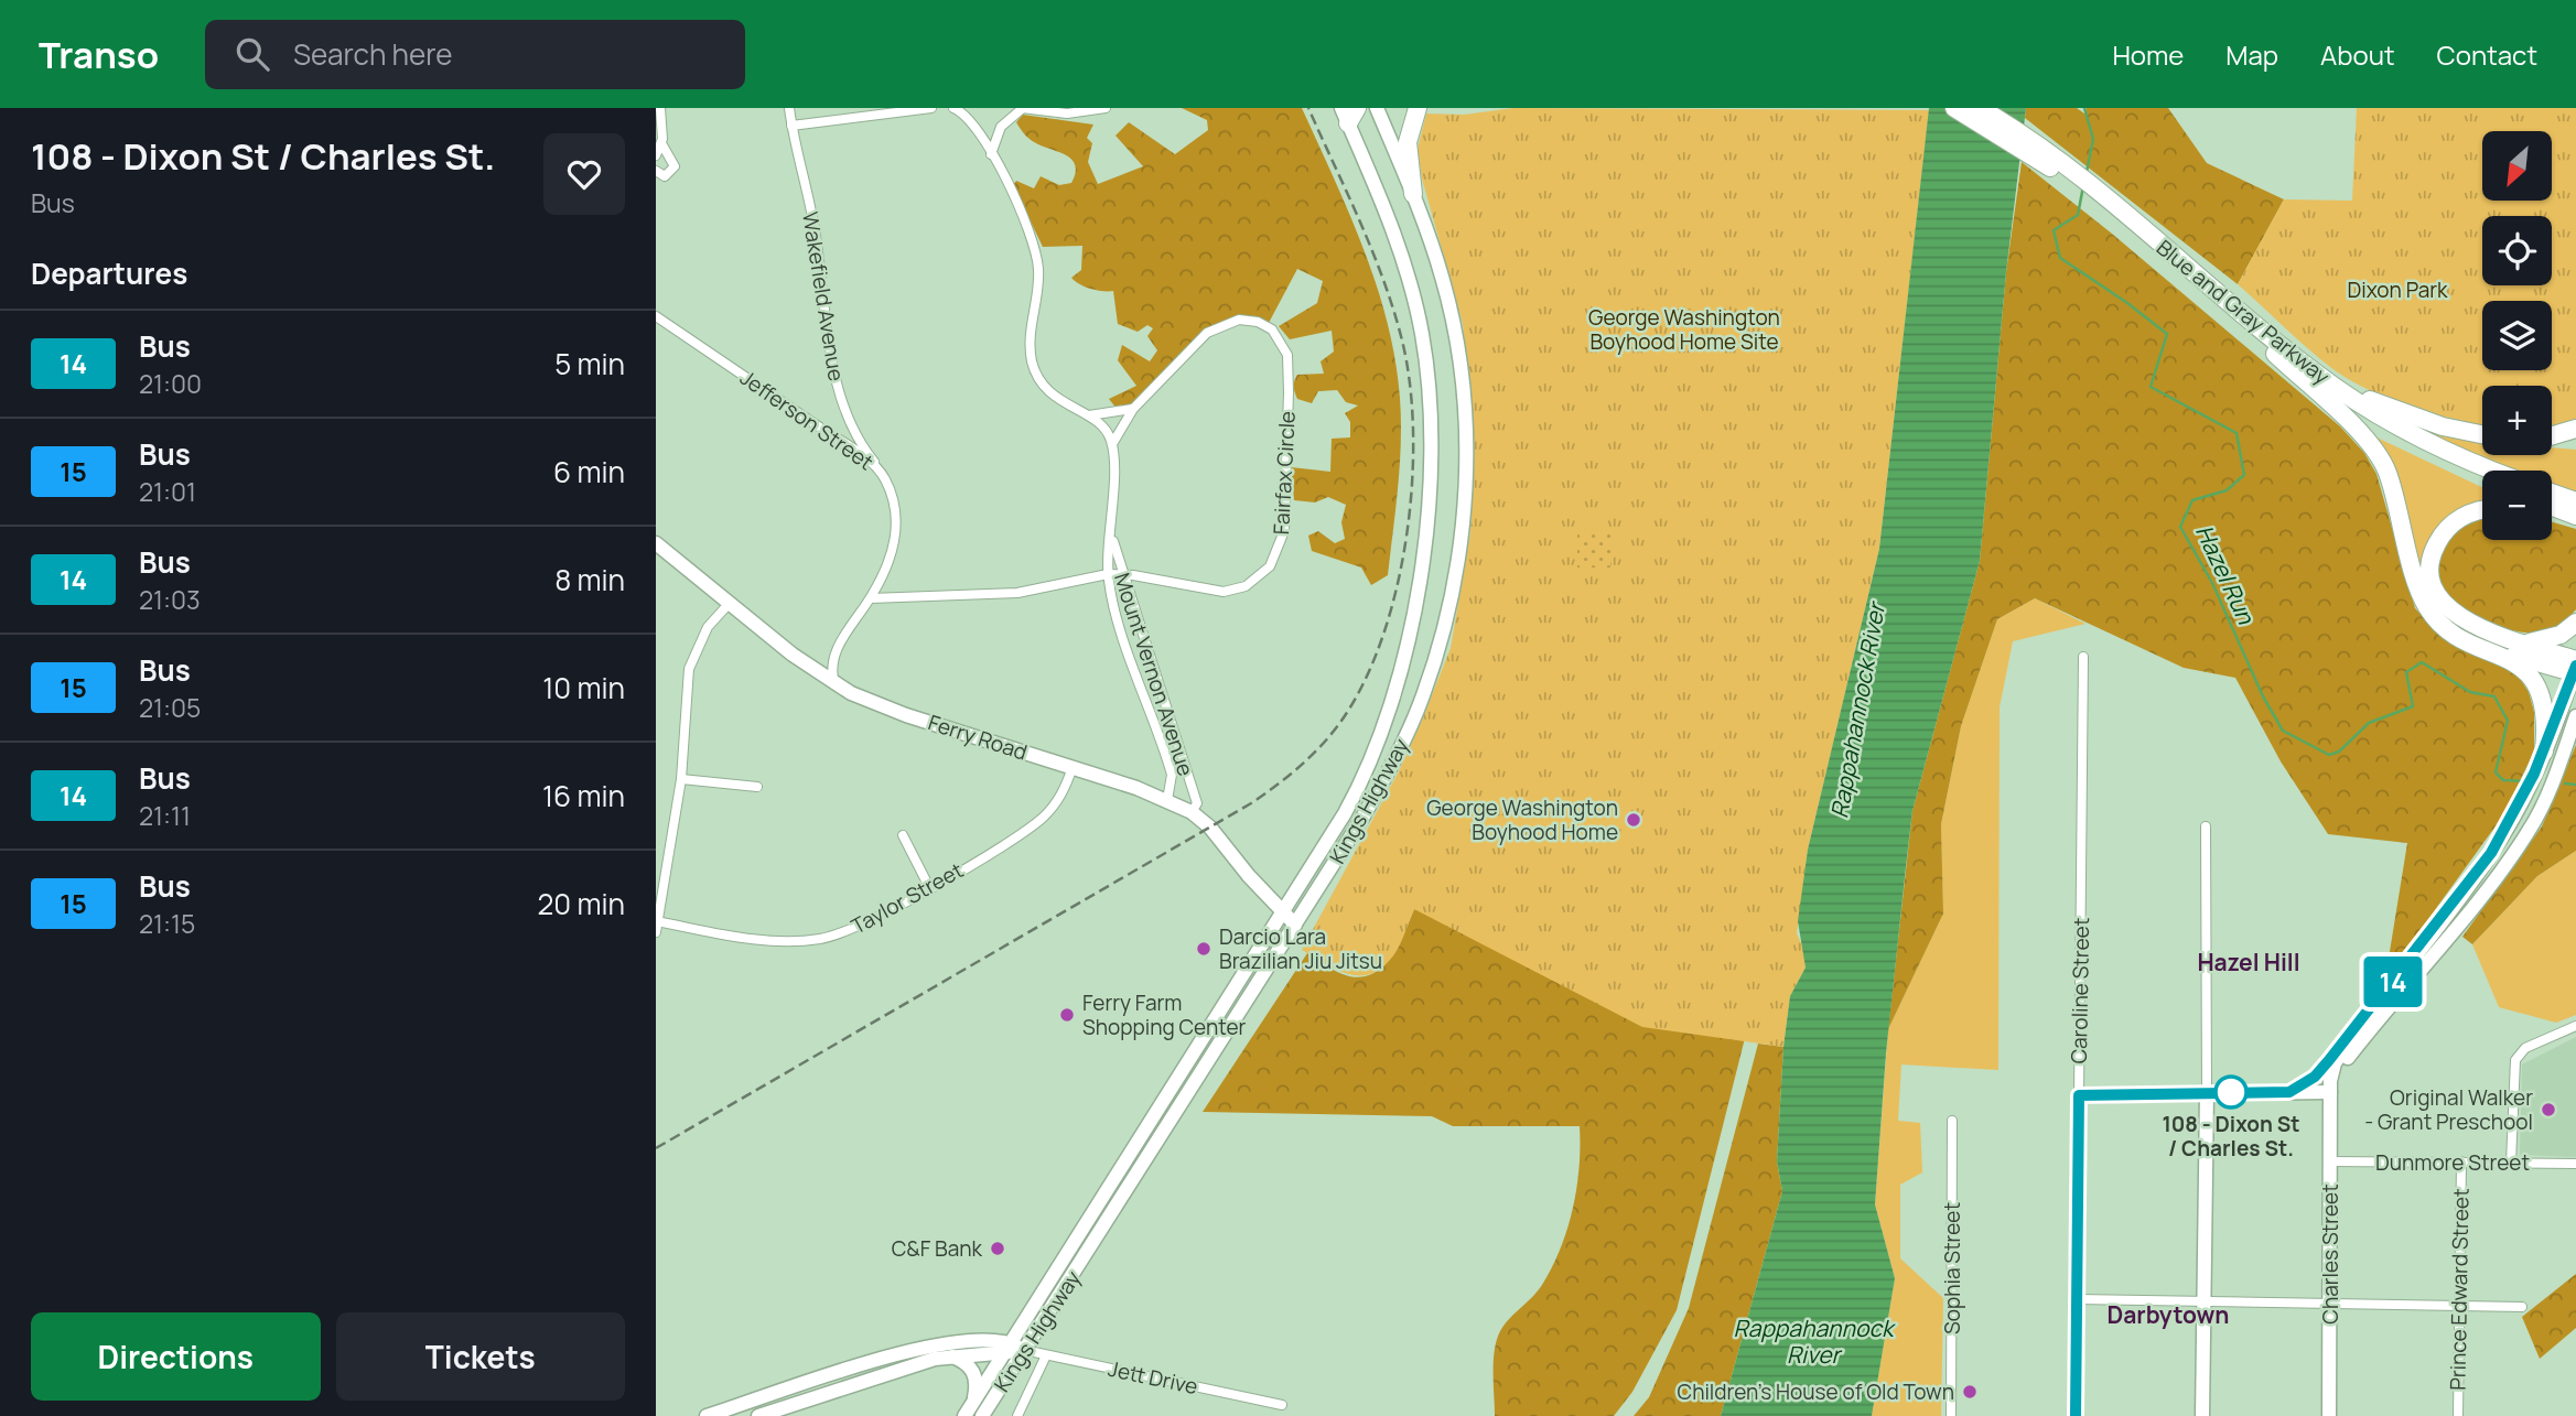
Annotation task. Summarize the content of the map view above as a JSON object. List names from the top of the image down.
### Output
{
  "streets": {
    "highway": ["Blue and Gray Parkway"],
    "main road": [
      "Ferry Road",
      "Kings Highway",
      "Caroline Street",
      "Charles Street"
    ],
    "street": [
      "Wakefield Avenue",
      "Jefferson Street",
      "Fairfax Circle",
      "Mount Vernon Avenue",
      "Taylor Street",
      "Dunmore Street",
      "Sophia Street",
      "Prince Edward Street",
      "Jett Drive"
    ]
  },
  "crossings": [
    ["Wakefield Avenue", "Jefferson Street"],
    ["Jefferson Street", "Fairfax Circle"],
    ["Jefferson Street", "Ferry Road"],
    ["Fairfax Circle", "Mount Vernon Avenue"],
    ["Mount Vernon Avenue", "Ferry Road"],
    ["Ferry Road", "Kings Highway"],
    ["Ferry Road", "Taylor Street"],
    ["Kings Highway", "Jett Drive"],
    ["Dunmore Street", "Charles Street"],
    ["Dunmore Street", "Prince Edward Street"]
  ],
  "districts": ["Hazel Hill", "Darbytown"],
  "water": ["Hazel Run", "Rappahannock River"],
  "parks": ["Dixon Park", "George Washington Boyhood Home Site"],
  "places": [
    "George Washington Boyhood Home",
    "Darcio Lara Brazilian Jiu Jitsu",
    "Ferry Farm Shopping Center",
    "108 - Dixon St / Charles St.",
    "Original Walker - Grant Preschool",
    "C&F Bank",
    "Children's House of Old Town"
  ],
  "lines": ["bus line 14"],
  "north": "bottom left",
  "page": {
    "header": "Transo",
    "search": "Search here",
    "nav": [
      "Home",
      "Map",
      "About",
      "Contact"
    ],
    "heading": [
      ["108 - Dixon St / Charles St.", "Bus"],
      "Departures"
    ],
    "on_map": "14",
    "map_buttons": ["+", "−"],
    "list": [
      {
        "mark": "14",
        "name": "Bus",
        "note": "21:00",
        "value": "5 min"
      },
      {
        "mark": "15",
        "name": "Bus",
        "note": "21:01",
        "value": "6 min"
      },
      {
        "mark": "14",
        "name": "Bus",
        "note": "21:03",
        "value": "8 min"
      },
      {
        "mark": "15",
        "name": "Bus",
        "note": "21:05",
        "value": "10 min"
      },
      {
        "mark": "14",
        "name": "Bus",
        "note": "21:11",
        "value": "16 min"
      },
      {
        "mark": "15",
        "name": "Bus",
        "note": "21:15",
        "value": "20 min"
      }
    ],
    "buttons": ["Directions", "Tickets"]
  }
}
